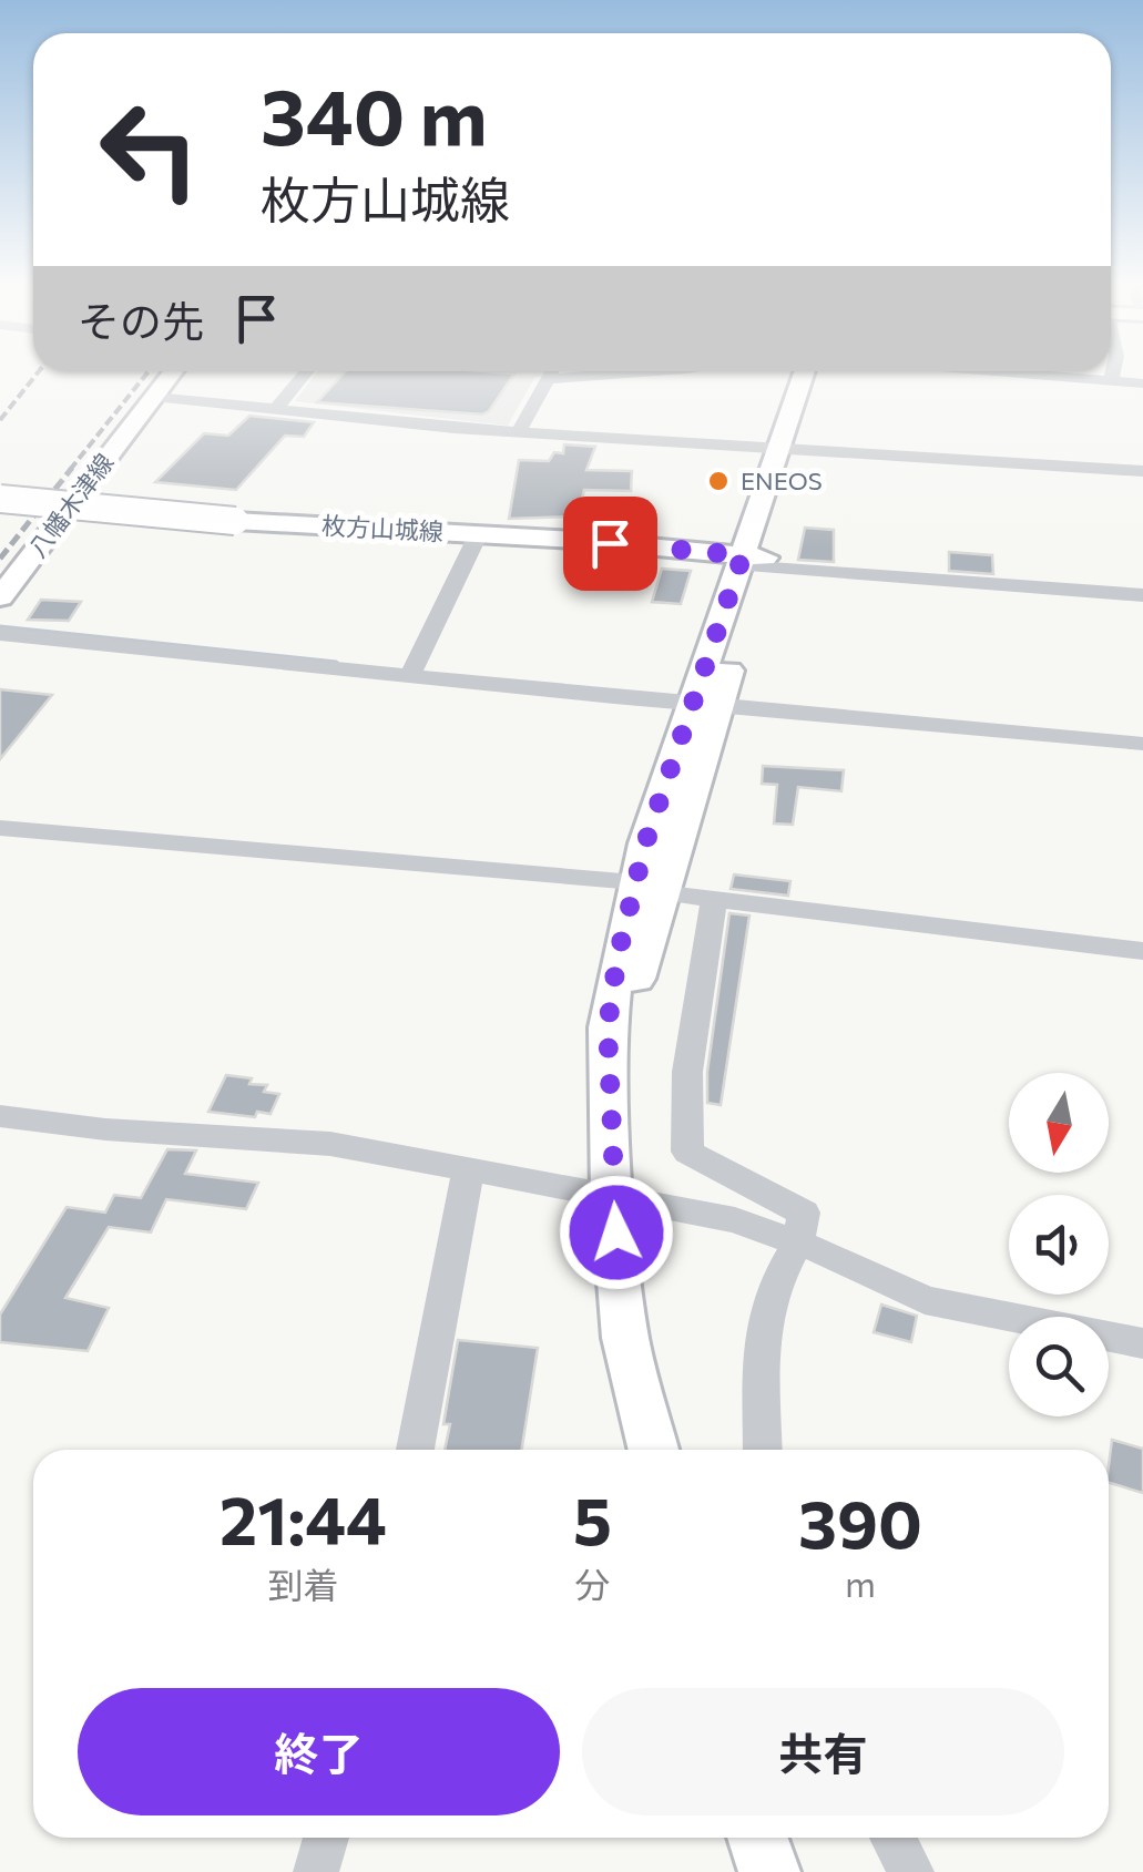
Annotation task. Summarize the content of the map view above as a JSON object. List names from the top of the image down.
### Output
{
  "streets": {
    "main road": ["八幡木津線", "枚方山城線"]
  },
  "places": ["ENEOS"],
  "north": "bottom",
  "page": {
    "turn": ["340 m", "枚方山城線"],
    "then": "その先",
    "eta": [
      "21:44",
      "到着",
      "5",
      "分",
      "390",
      "m"
    ],
    "buttons": ["終了", "共有"]
  }
}
